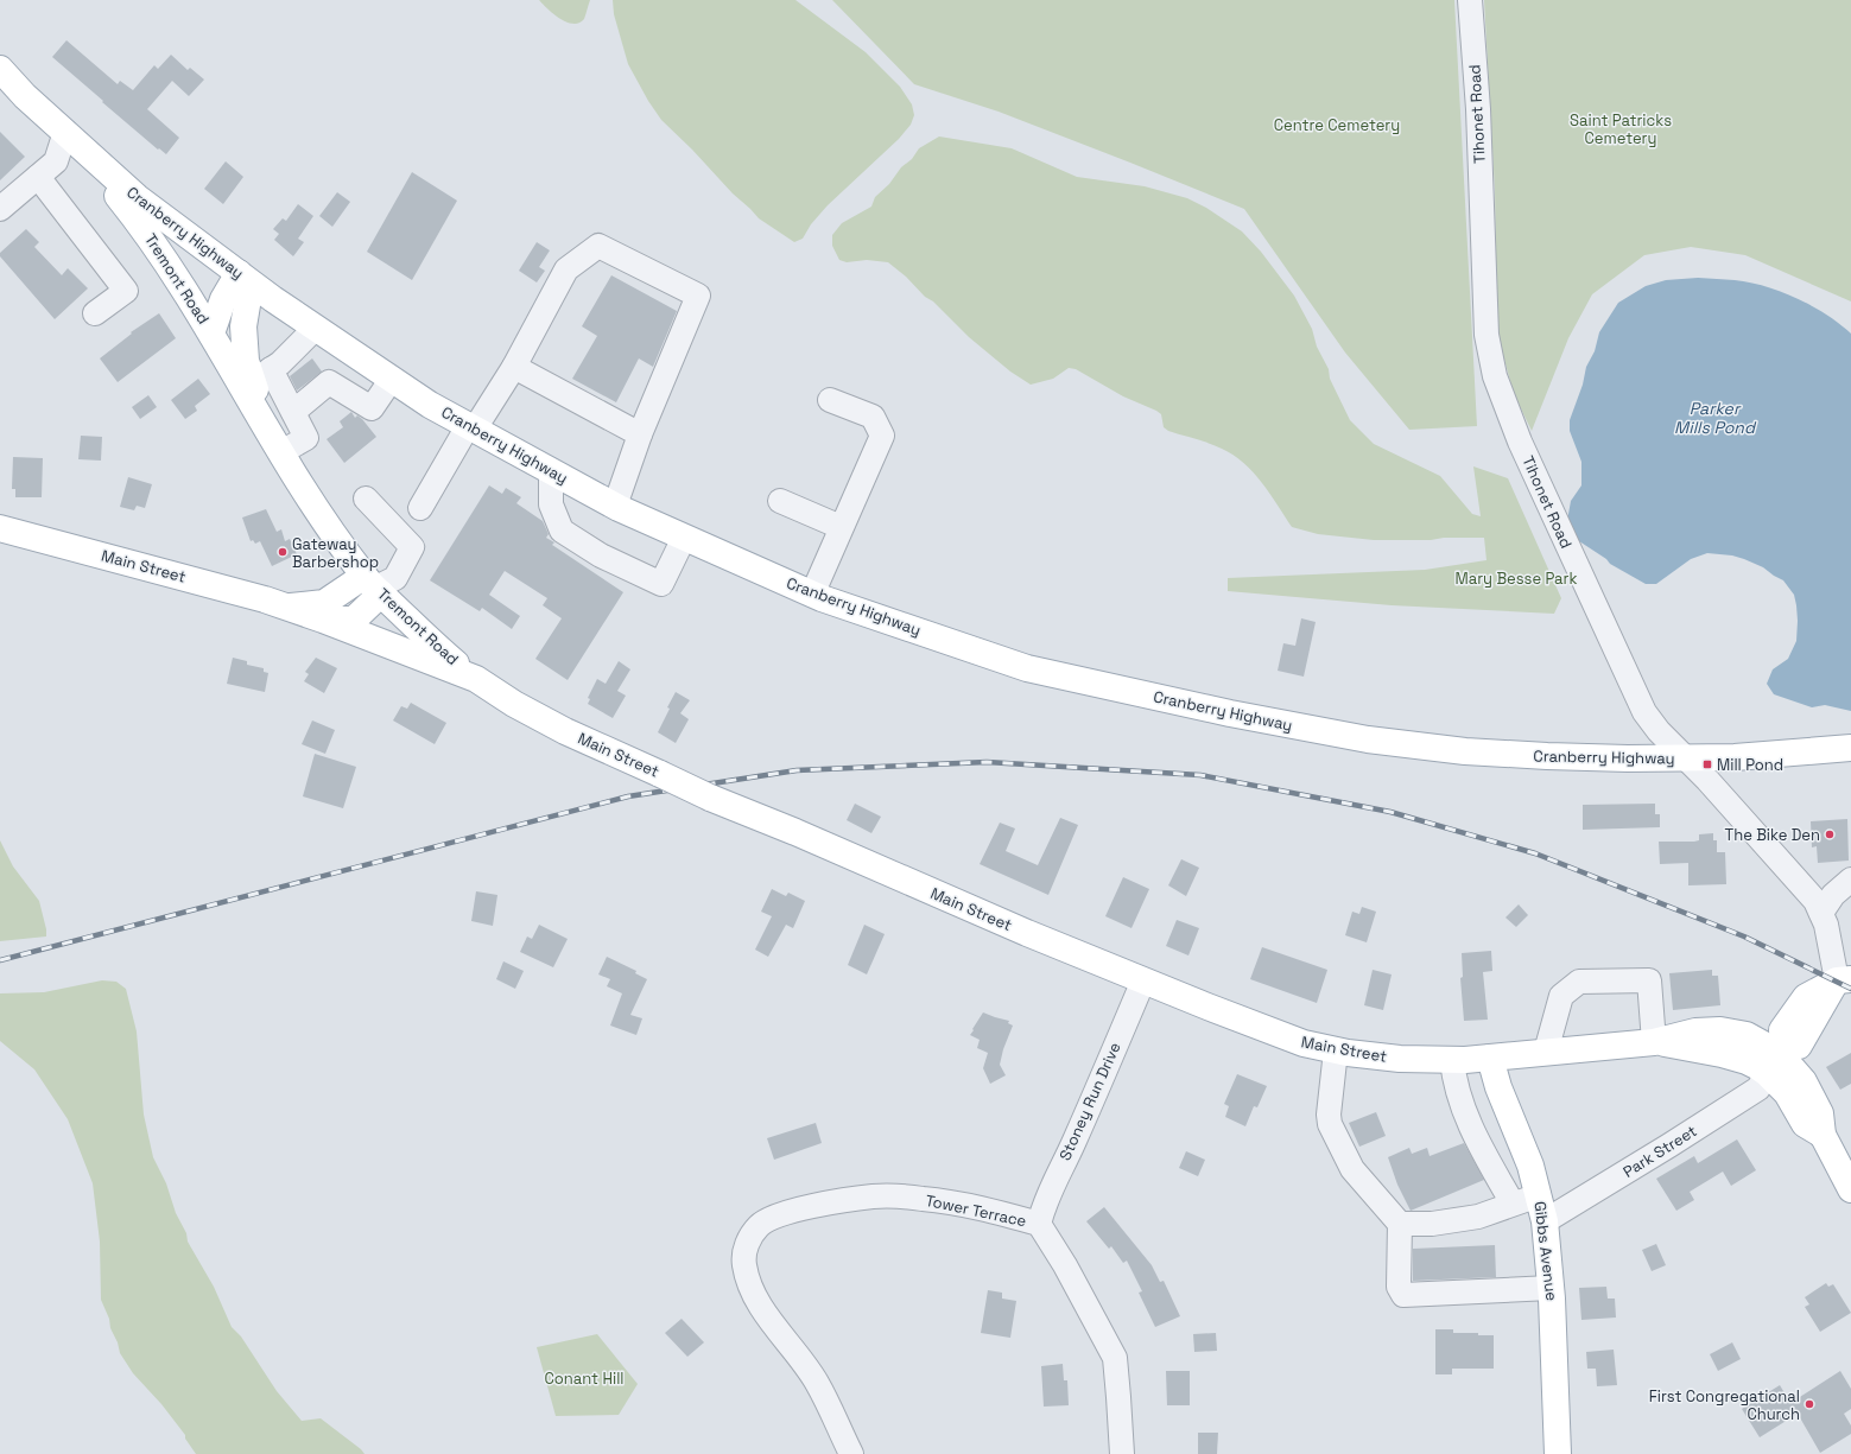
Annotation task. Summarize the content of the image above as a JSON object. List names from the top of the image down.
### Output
{
  "streets": {
    "main road": [
      "Cranberry Highway",
      "Tremont Road",
      "Main Street",
      "Gibbs Avenue"
    ],
    "street": [
      "Tihonet Road",
      "Stoney Run Drive",
      "Park Street",
      "Tower Terrace"
    ]
  },
  "crossings": [
    ["Tihonet Road", "Cranberry Highway"],
    ["Cranberry Highway", "Tremont Road"],
    ["Tremont Road", "Main Street"],
    ["Main Street", "Stoney Run Drive"],
    ["Main Street", "Park Street"],
    ["Main Street", "Gibbs Avenue"],
    ["Stoney Run Drive", "Tower Terrace"],
    ["Park Street", "Gibbs Avenue"]
  ],
  "water": ["Parker Mills Pond"],
  "parks": [
    "Saint Patricks Cemetery",
    "Centre Cemetery",
    "Mary Besse Park",
    "Conant Hill"
  ],
  "places": {
    "other": ["Gateway Barbershop", "The Bike Den", "First Congregational Church"],
    "transit": ["Mill Pond"]
  }
}
